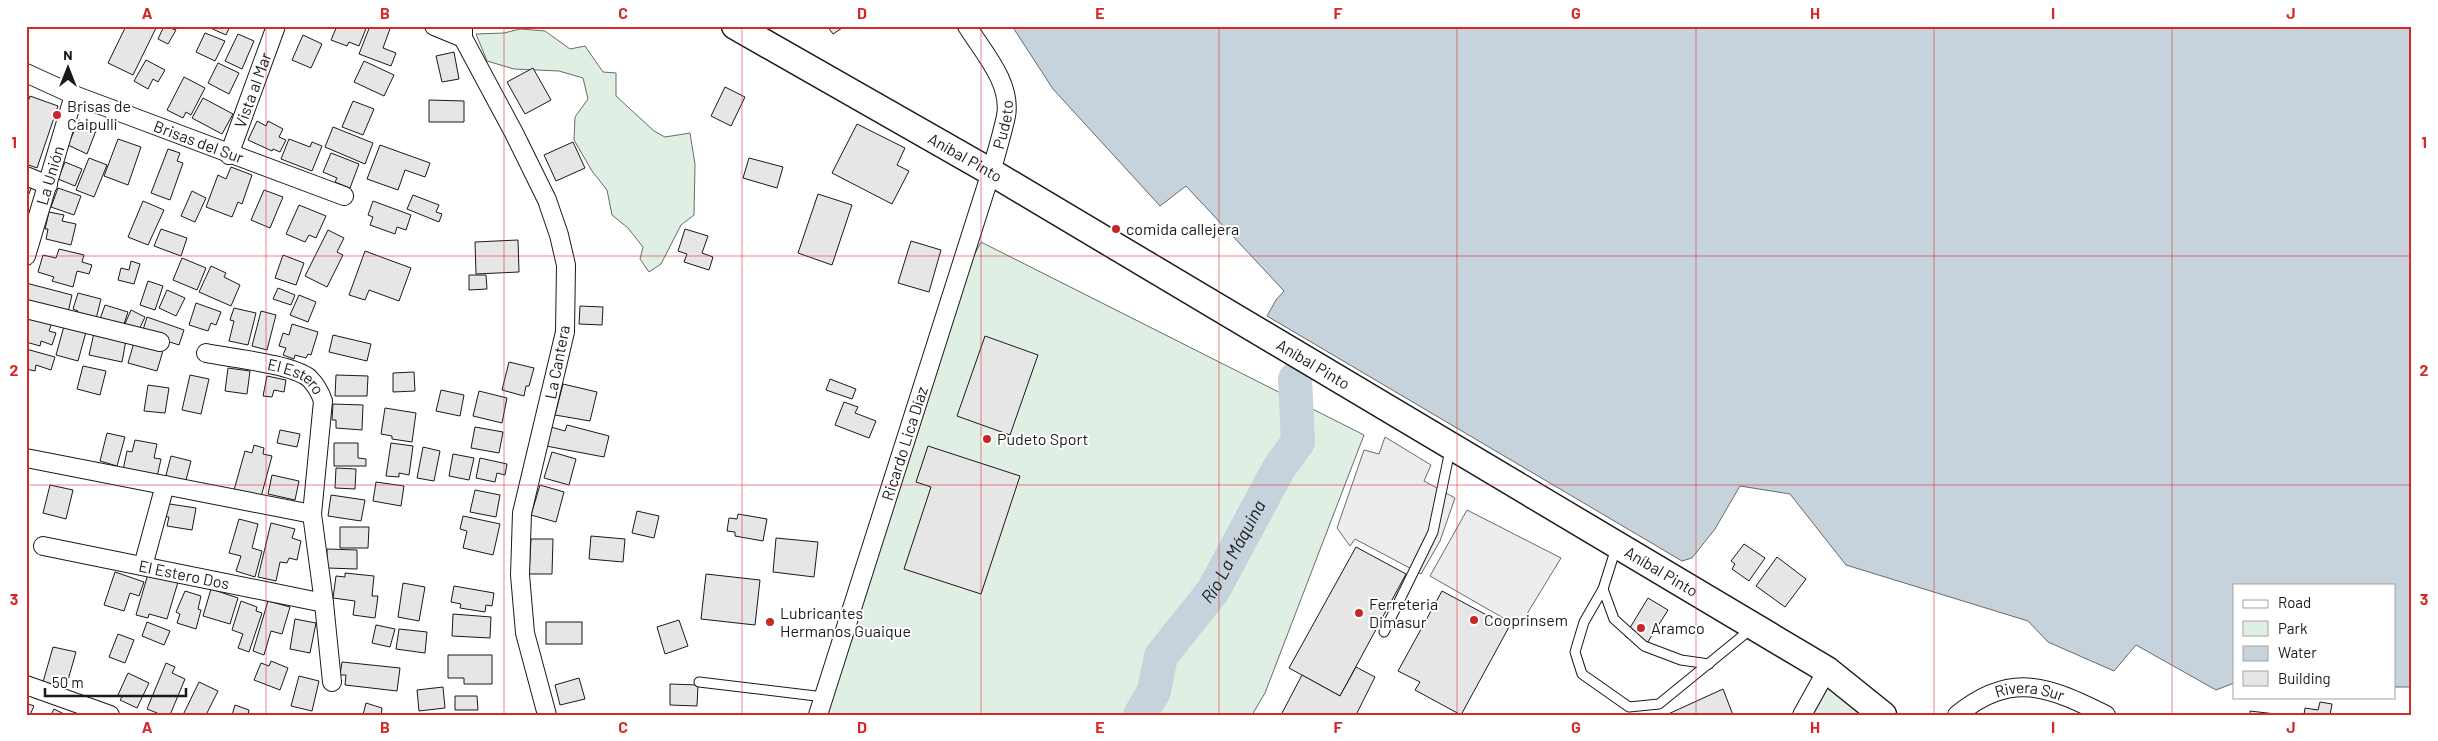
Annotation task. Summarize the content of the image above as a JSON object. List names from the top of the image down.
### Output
{
  "streets": {
    "main road": ["Aníbal Pinto"],
    "street": [
      "Vista al Mar",
      "Pudeto",
      "Brisas del Sur",
      "La Unión",
      "La Cantera",
      "El Estero",
      "Ricardo Lica Díaz",
      "El Estero Dos",
      "Rivera Sur"
    ]
  },
  "crossings": [
    ["Vista al Mar", "Brisas del Sur"],
    ["Pudeto", "Aníbal Pinto"],
    ["Pudeto", "Ricardo Lica Díaz"],
    ["Brisas del Sur", "La Unión"],
    ["Aníbal Pinto", "Ricardo Lica Díaz"],
    ["El Estero", "El Estero Dos"]
  ],
  "water": ["Río La Máquina"],
  "places": [
    "Brisas de Caipulli",
    "comida callejera",
    "Pudeto Sport",
    "Ferreteria Dimasur",
    "Cooprinsem",
    "Lubricantes Hermanos Guaique",
    "Aramco"
  ],
  "legend": [
    "Road",
    "Park",
    "Water",
    "Building"
  ],
  "scale_bar": "50 m",
  "north": "top",
  "grid": {
    "columns": [
      "A",
      "B",
      "C",
      "D",
      "E",
      "F",
      "G",
      "H",
      "I",
      "J"
    ],
    "rows": ["1", "2", "3"]
  }
}
